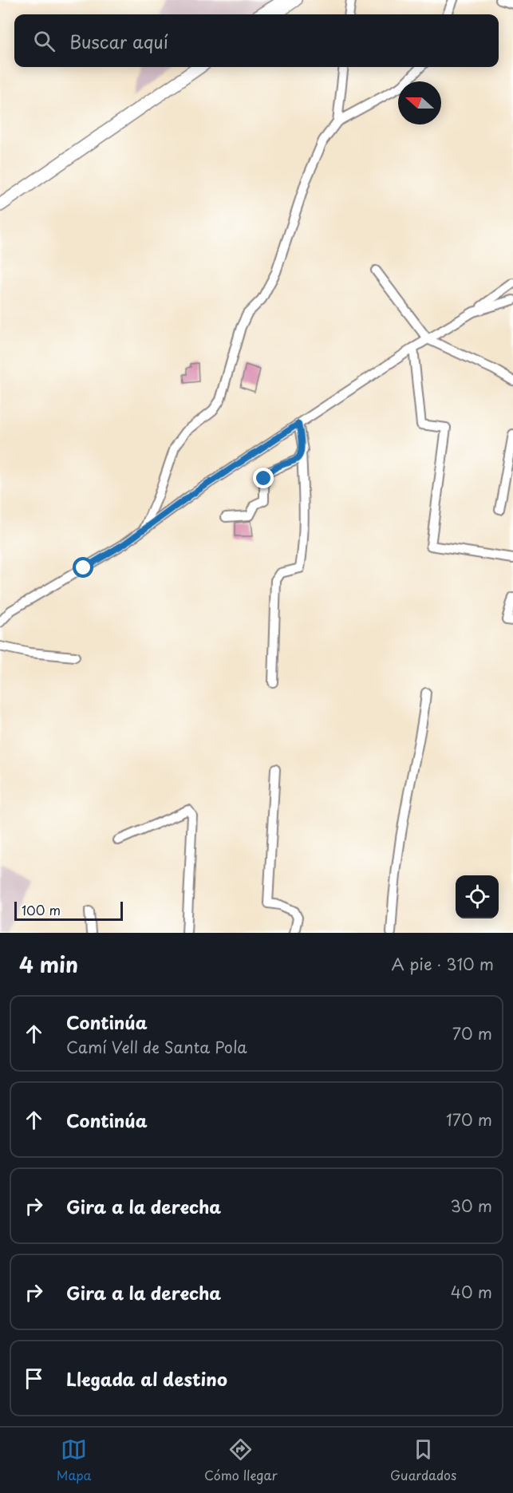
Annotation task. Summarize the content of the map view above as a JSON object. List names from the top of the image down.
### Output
{
  "scale_bar": "100 m",
  "north": "left",
  "page": {
    "search": "Buscar aquí",
    "scale": "100 m",
    "heading": ["4 min", "A pie · 310 m"],
    "list": [
      ["Continúa", "Camí Vell de Santa Pola", "70 m"],
      ["Continúa", "170 m"],
      ["Gira a la derecha", "30 m"],
      ["Gira a la derecha", "40 m"],
      "Llegada al destino"
    ],
    "nav": ["Mapa", "Cómo llegar", "Guardados"]
  }
}
